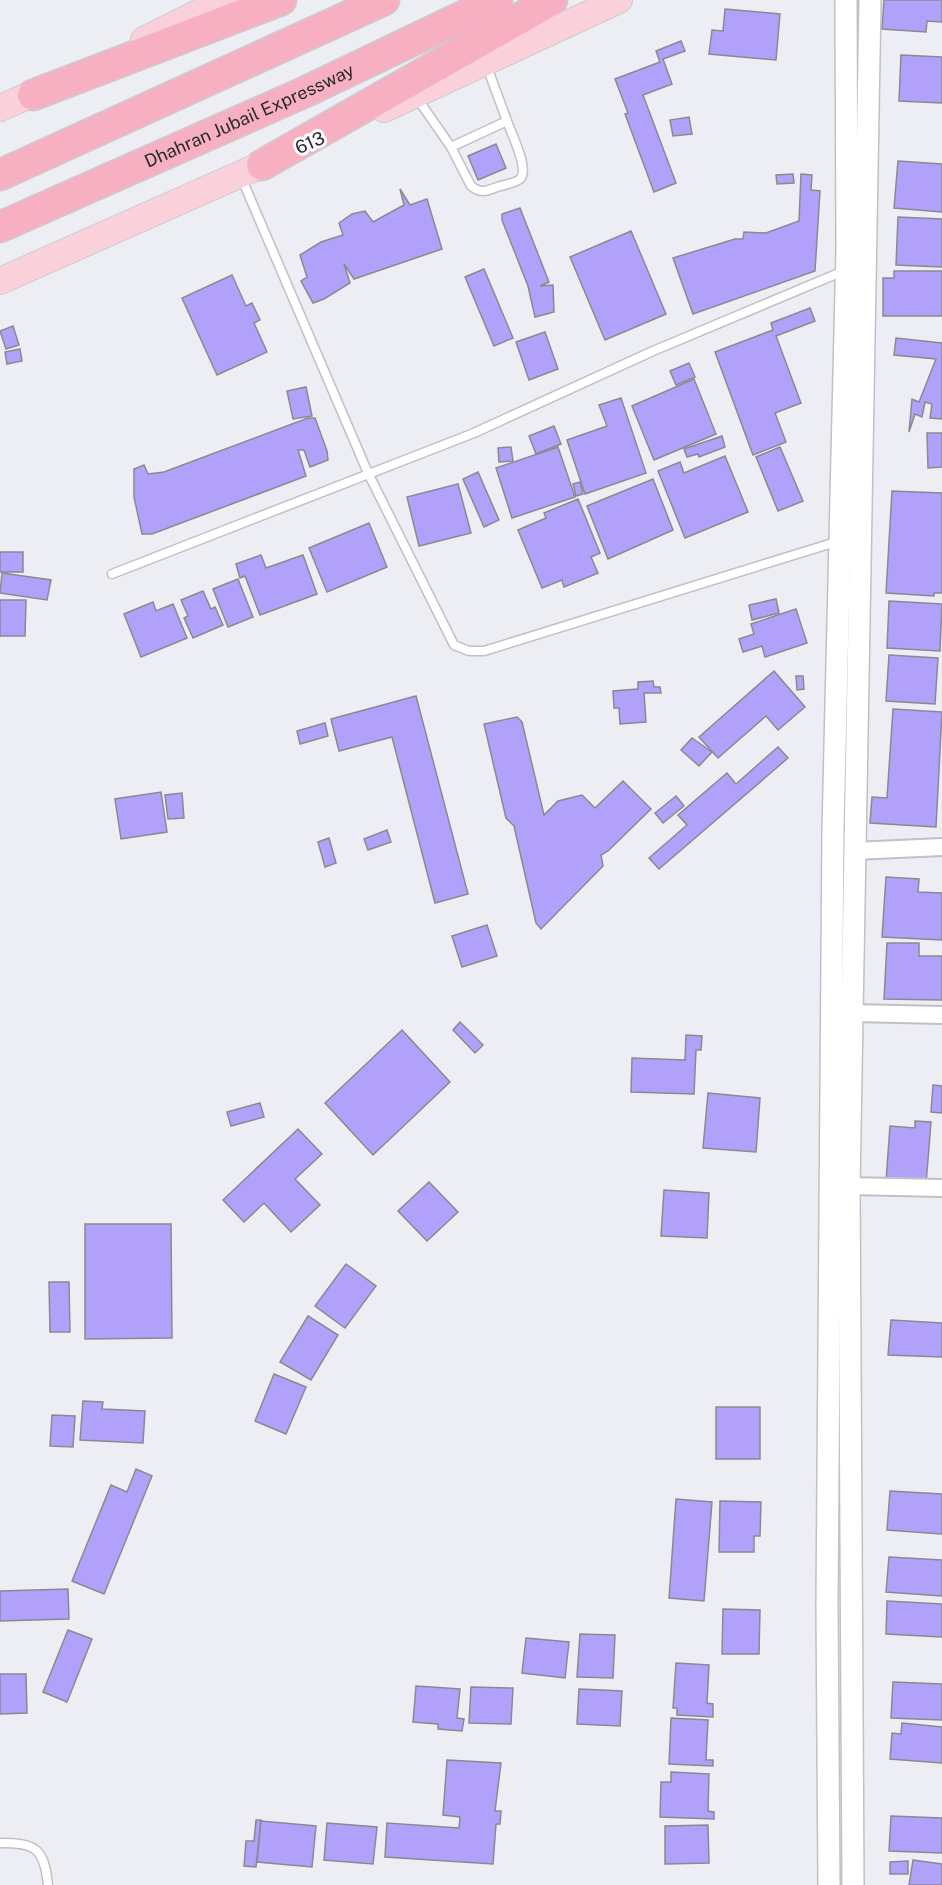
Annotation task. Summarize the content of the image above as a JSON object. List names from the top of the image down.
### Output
{
  "streets": {
    "highway": ["Dhahran Jubail Expressway"],
    "main road": ["613"]
  }
}
